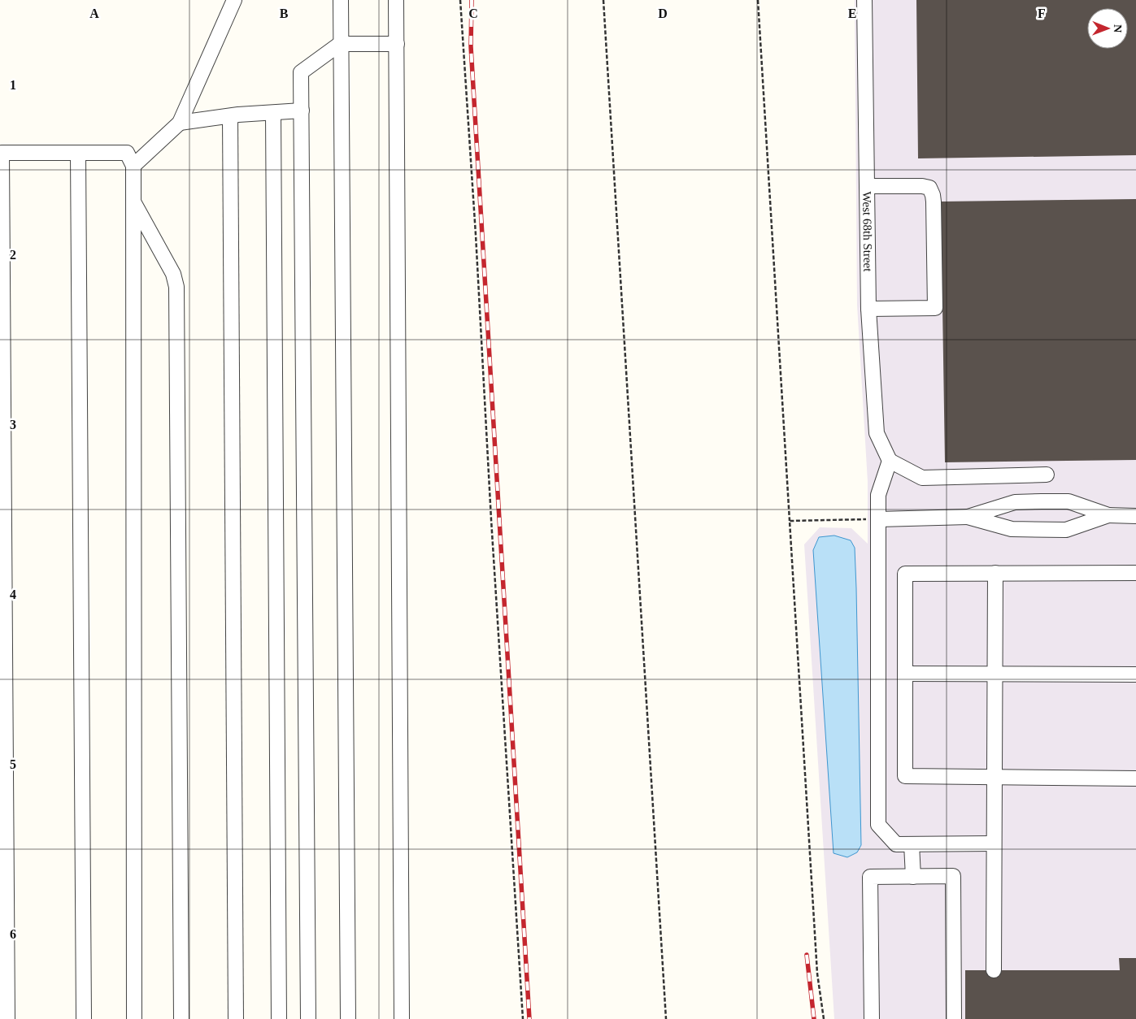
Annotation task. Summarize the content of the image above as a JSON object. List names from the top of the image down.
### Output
{
  "streets": {
    "street": ["West 68th Street"]
  },
  "north": "right",
  "grid": {
    "columns": [
      "A",
      "B",
      "C",
      "D",
      "E",
      "F"
    ],
    "rows": [
      "1",
      "2",
      "3",
      "4",
      "5",
      "6"
    ]
  }
}
